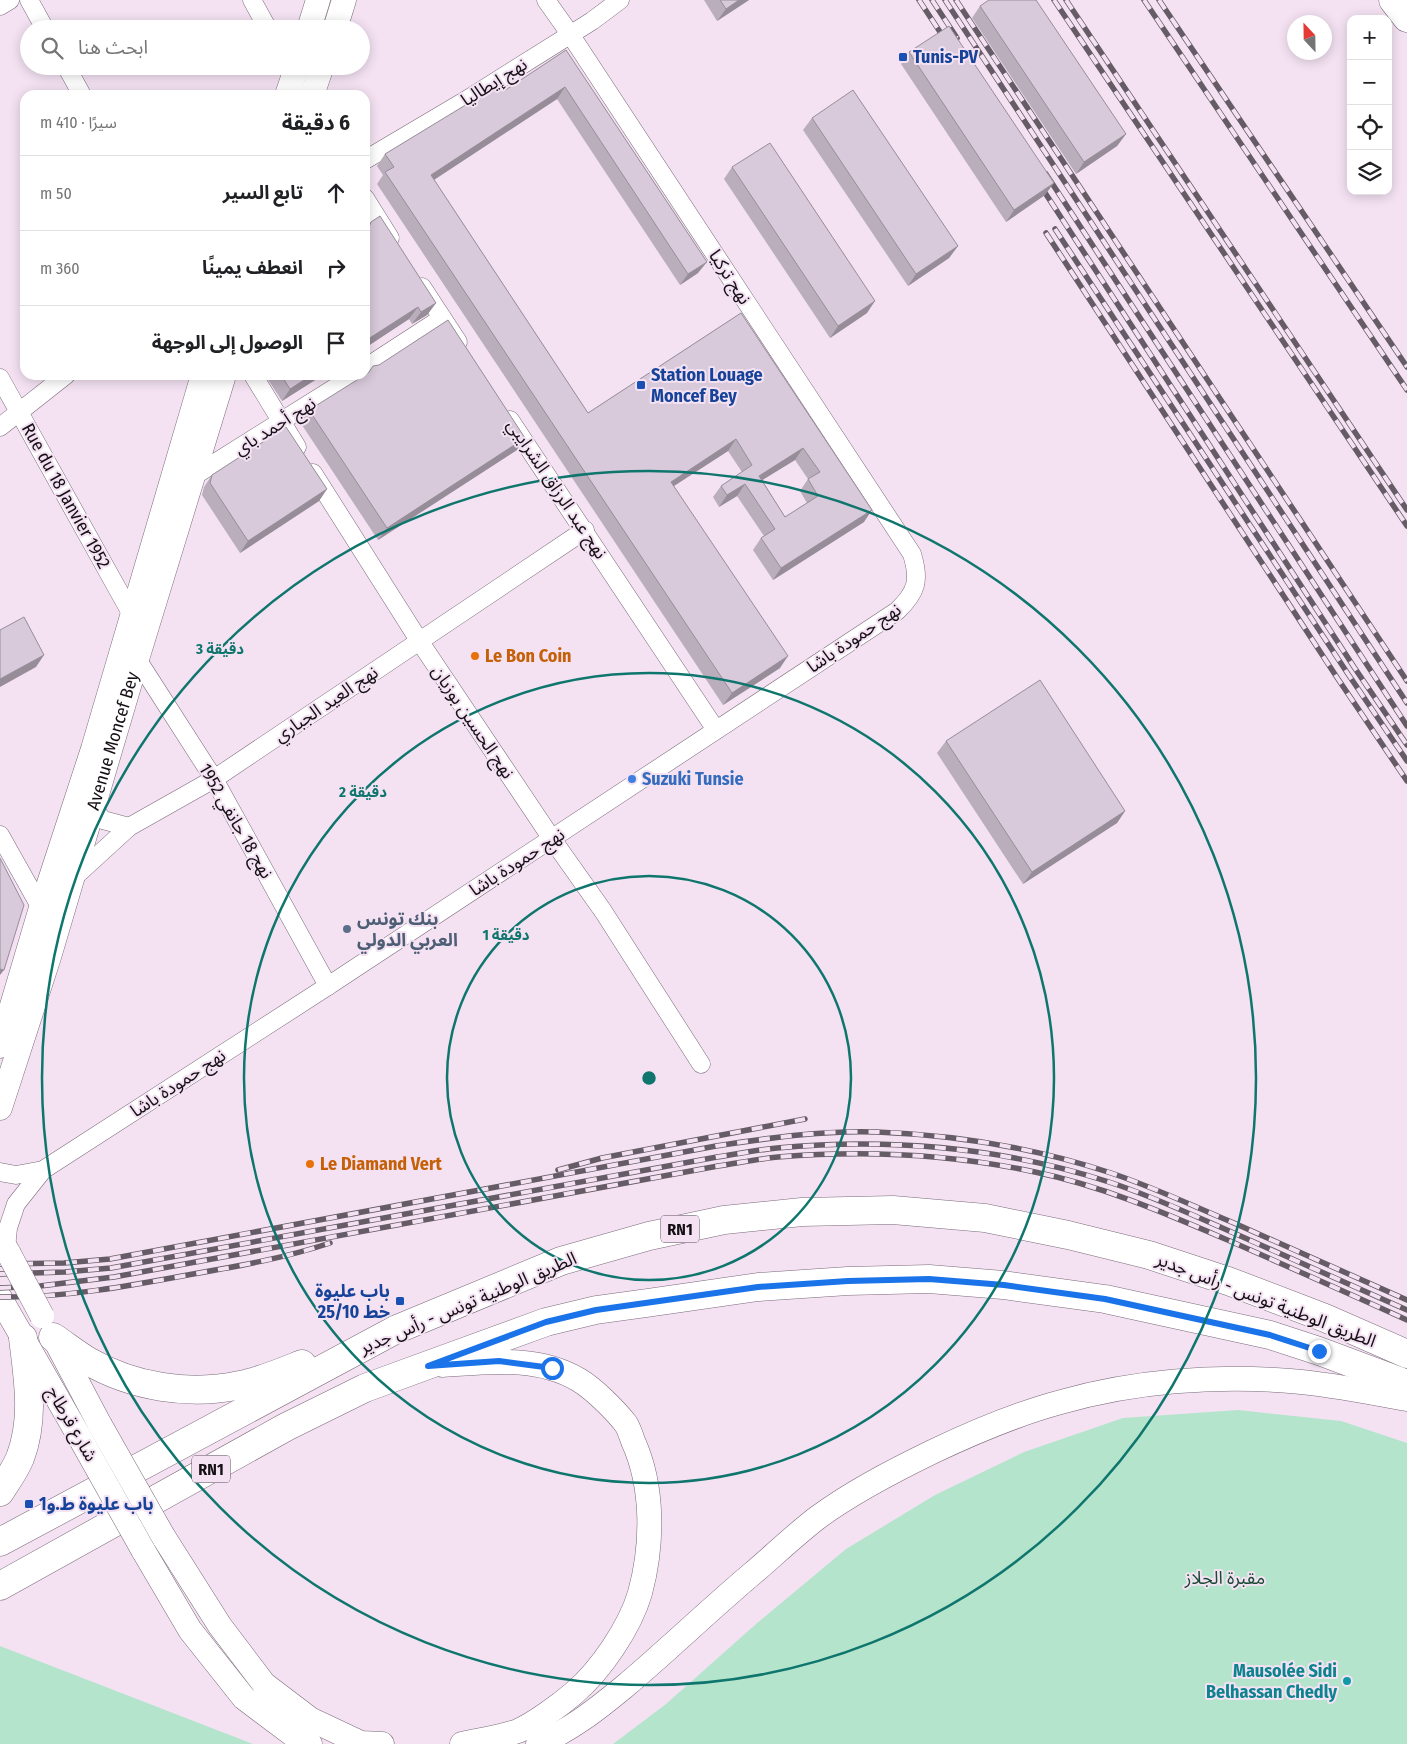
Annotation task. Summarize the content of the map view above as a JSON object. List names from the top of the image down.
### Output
{
  "streets": {
    "main road": [
      "Avenue Moncef Bey",
      "RN1",
      "الطريق الوطنية تونس - رأس جدير",
      "شارع قرطاج"
    ],
    "street": [
      "نهج إيطاليا",
      "نهج تركيا",
      "نهج أحمد باي",
      "نهج عبد الرزاق الشرايبي",
      "Rue du 18 Janvier 1952",
      "نهج حمودة باشا",
      "نهج العيد الجباري",
      "نهج الحسين بوزيان",
      "نهج 18 جانفي 1952"
    ]
  },
  "crossings": [
    ["نهج إيطاليا", "نهج تركيا"],
    ["نهج تركيا", "نهج حمودة باشا"],
    ["نهج أحمد باي", "نهج الحسين بوزيان"],
    ["نهج أحمد باي", "Avenue Moncef Bey"],
    ["نهج عبد الرزاق الشرايبي", "نهج حمودة باشا"],
    ["نهج عبد الرزاق الشرايبي", "نهج العيد الجباري"],
    ["Rue du 18 Janvier 1952", "Avenue Moncef Bey"],
    ["نهج حمودة باشا", "نهج الحسين بوزيان"],
    ["نهج حمودة باشا", "نهج 18 جانفي 1952"],
    ["نهج العيد الجباري", "نهج الحسين بوزيان"],
    ["نهج العيد الجباري", "Avenue Moncef Bey"],
    ["نهج العيد الجباري", "نهج 18 جانفي 1952"],
    ["Avenue Moncef Bey", "نهج 18 جانفي 1952"]
  ],
  "parks": ["مقبرة الجلاز"],
  "places": {
    "transit": [
      "Tunis-PV",
      "Station Louage Moncef Bey",
      "باب عليوة خط 25/10",
      "باب عليوة ط.و1"
    ],
    "other": [
      "Le Bon Coin",
      "Suzuki Tunsie",
      "بنك تونس العربي الدولي",
      "Le Diamand Vert",
      "Mausolée Sidi Belhassan Chedly"
    ]
  },
  "north": "top",
  "page": {
    "map_buttons": ["+", "−"],
    "search": "ابحث هنا",
    "heading": ["6 دقيقة", "سيرًا · 410 m"],
    "list": [
      ["تابع السير", "50 m"],
      ["انعطف يمينًا", "360 m"],
      "الوصول إلى الوجهة"
    ]
  },
  "rings": ["3 دقيقة", "2 دقيقة", "1 دقيقة"]
}
